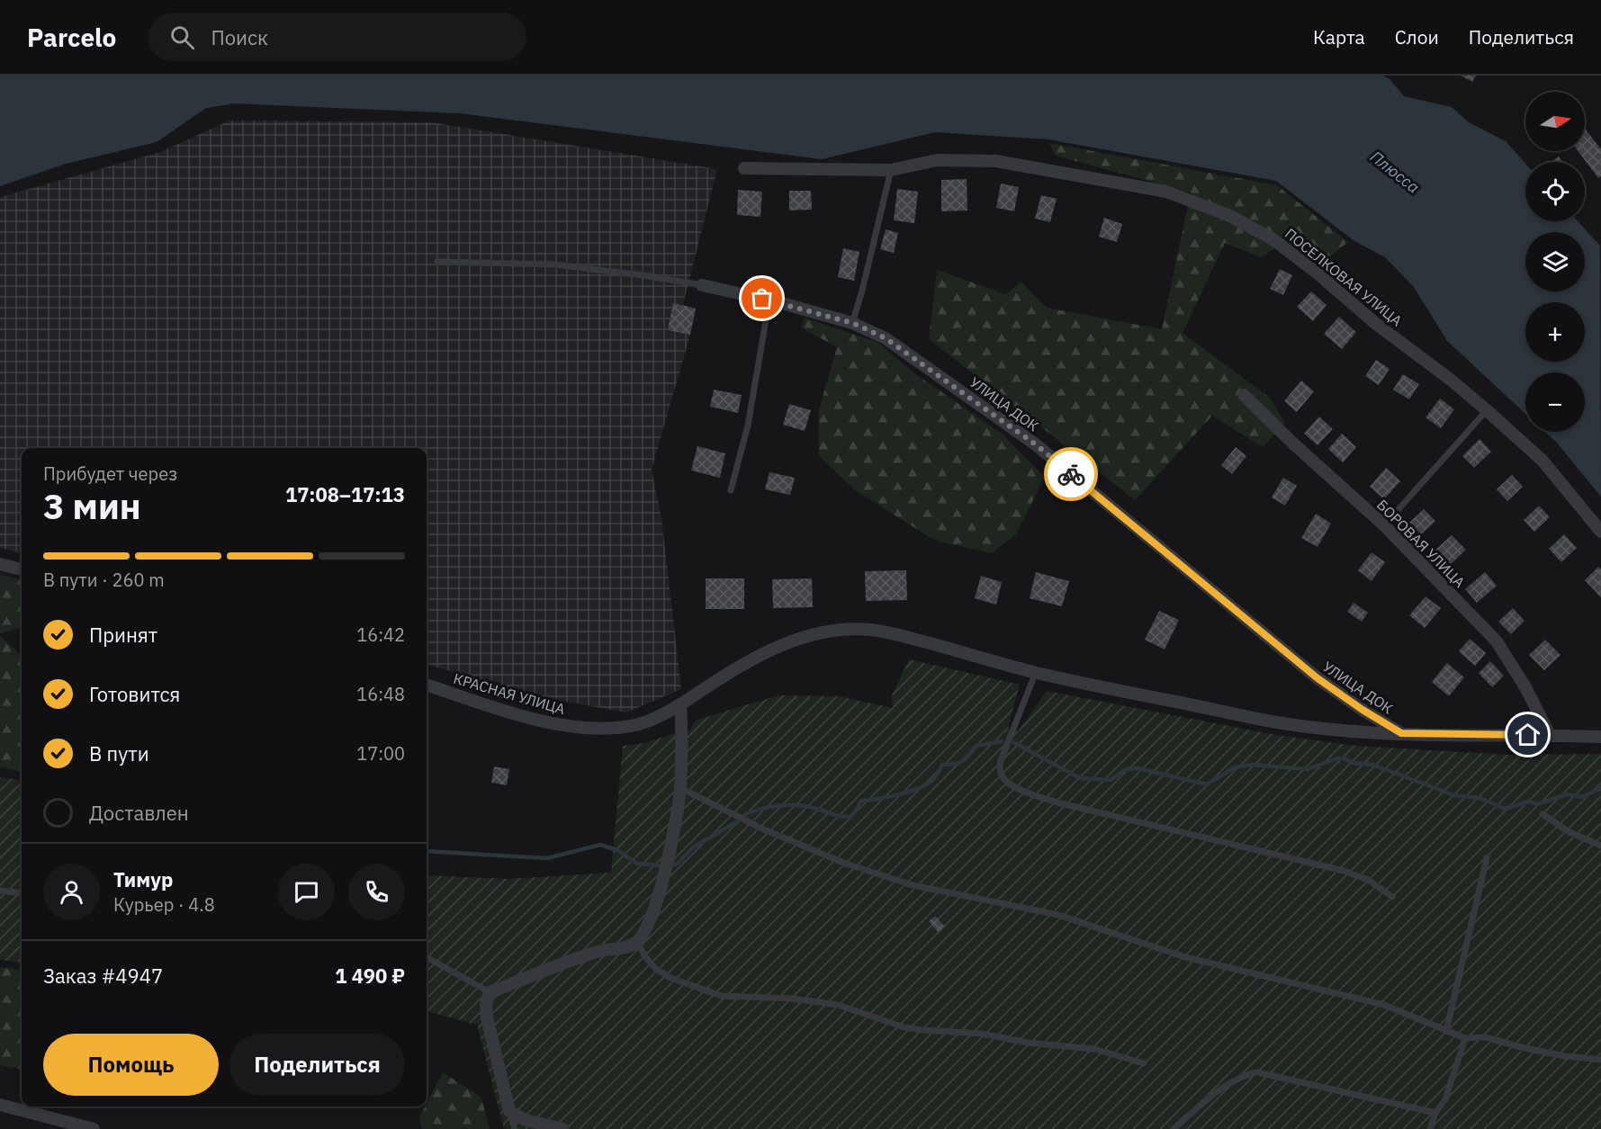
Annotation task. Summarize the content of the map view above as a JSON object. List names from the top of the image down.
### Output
{
  "streets": {
    "street": [
      "ПОСЕЛКОВАЯ УЛИЦА",
      "УЛИЦА ДОК",
      "БОРОВАЯ УЛИЦА",
      "КРАСНАЯ УЛИЦА"
    ]
  },
  "crossings": [
    ["УЛИЦА ДОК", "КРАСНАЯ УЛИЦА"]
  ],
  "water": ["Плюсса"],
  "north": "right",
  "page": {
    "header": "Parcelo",
    "search": "Поиск",
    "nav": ["Карта", "Слои", "Поделиться"],
    "map_buttons": ["+", "−"],
    "heading": ["3 мин", "Прибудет через", "17:08–17:13"],
    "panel": [
      "Тимур",
      "Курьер · 4.8",
      "Заказ #4947",
      "1 490 ₽"
    ],
    "bar": "В пути · 260 m",
    "list": [
      ["Принят", "16:42"],
      ["Готовится", "16:48"],
      ["В пути", "17:00"],
      "Доставлен"
    ],
    "buttons": ["Помощь", "Поделиться"]
  }
}
